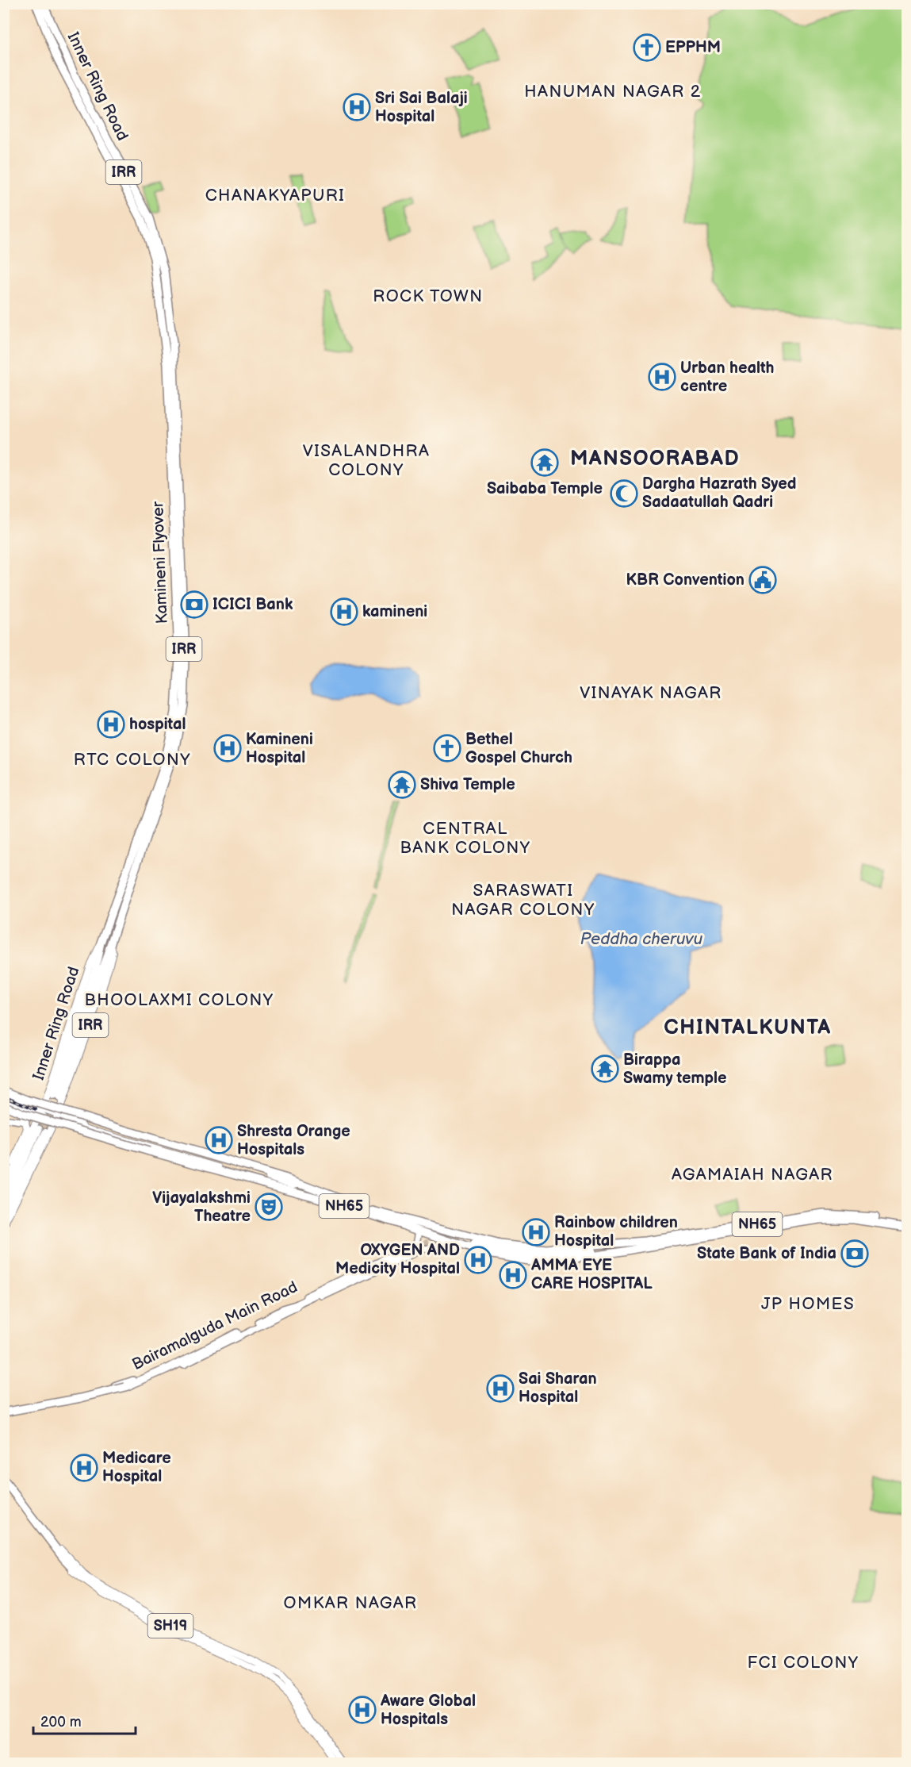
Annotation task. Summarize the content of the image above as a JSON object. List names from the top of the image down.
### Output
{
  "streets": {
    "highway": [
      "Inner Ring Road",
      "IRR",
      "Kamineni Flyover",
      "NH65"
    ],
    "main road": ["Bairamalguda Main Road", "SH19"]
  },
  "crossings": [
    ["Inner Ring Road", "IRR"],
    ["Inner Ring Road", "Kamineni Flyover"],
    ["Inner Ring Road", "NH65"],
    ["NH65", "Bairamalguda Main Road"]
  ],
  "districts": [
    "HANUMAN NAGAR 2",
    "CHANAKYAPURI",
    "ROCK TOWN",
    "VISALANDHRA COLONY",
    "MANSOORABAD",
    "VINAYAK NAGAR",
    "RTC COLONY",
    "CENTRAL BANK COLONY",
    "SARASWATI NAGAR COLONY",
    "BHOOLAXMI COLONY",
    "CHINTALKUNTA",
    "AGAMAIAH NAGAR",
    "JP HOMES",
    "OMKAR NAGAR",
    "FCI COLONY"
  ],
  "water": ["Peddha cheruvu"],
  "places": {
    "church": ["EPPHM", "Bethel Gospel Church"],
    "hospital": [
      "Sri Sai Balaji Hospital",
      "Urban health centre",
      "kamineni",
      "hospital",
      "Kamineni Hospital",
      "Shresta Orange Hospitals",
      "Rainbow children Hospital",
      "OXYGEN AND Medicity Hospital",
      "AMMA EYE CARE HOSPITAL",
      "Sai Sharan Hospital",
      "Medicare Hospital",
      "Aware Global Hospitals"
    ],
    "temple": ["Saibaba Temple", "Shiva Temple", "Birappa Swamy temple"],
    "mosque": ["Dargha Hazrath Syed Sadaatullah Qadri"],
    "public building": ["KBR Convention"],
    "bank": ["ICICI Bank", "State Bank of India"],
    "theatre": ["Vijayalakshmi Theatre"]
  },
  "scale_bar": "200 m"
}
